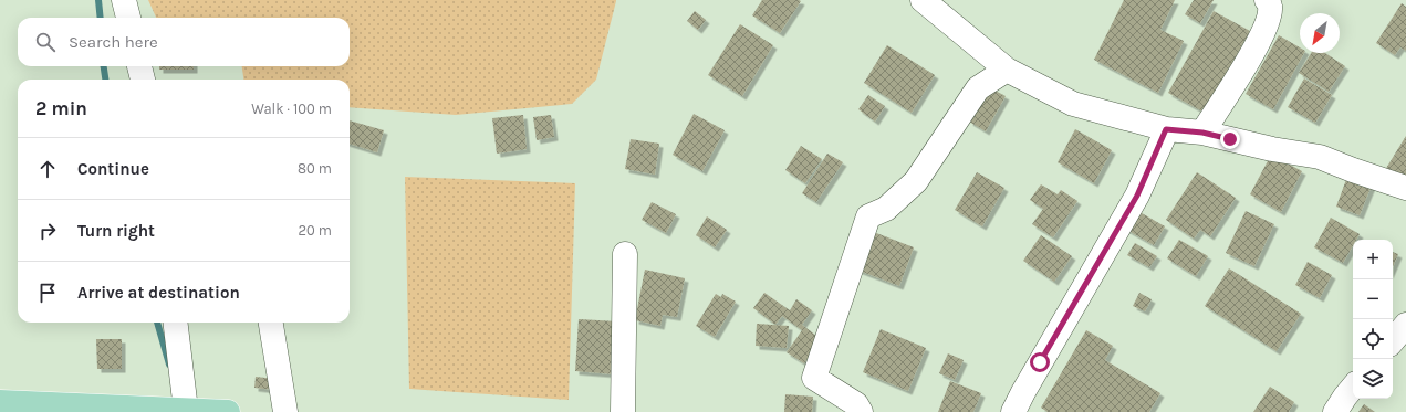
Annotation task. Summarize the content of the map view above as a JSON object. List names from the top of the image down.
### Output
{
  "north": "bottom left",
  "page": {
    "search": "Search here",
    "heading": ["2 min", "Walk · 100 m"],
    "list": [
      ["Continue", "80 m"],
      ["Turn right", "20 m"],
      "Arrive at destination"
    ],
    "map_buttons": ["+", "−"]
  }
}
